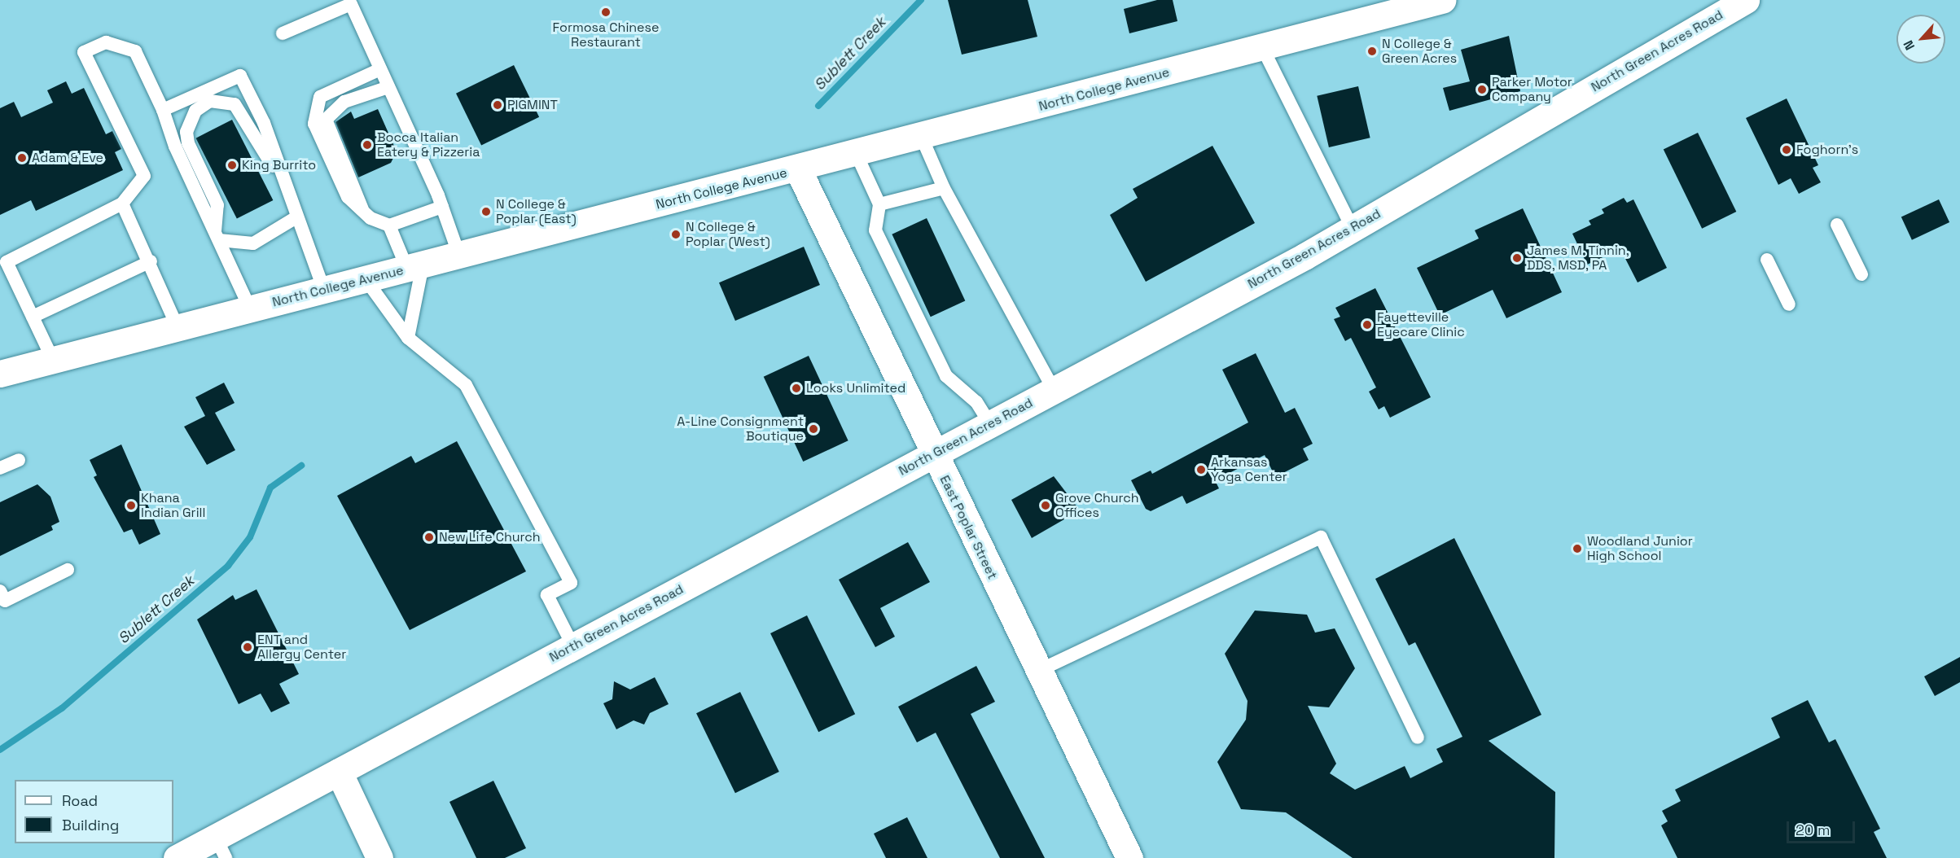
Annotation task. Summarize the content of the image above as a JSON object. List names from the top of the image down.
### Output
{
  "streets": {
    "street": ["North Green Acres Road", "North College Avenue", "East Poplar Street"]
  },
  "crossings": [
    ["North Green Acres Road", "East Poplar Street"],
    ["North College Avenue", "East Poplar Street"]
  ],
  "water": ["Sublett Creek"],
  "places": [
    "Formosa Chinese Restaurant",
    "N College & Green Acres",
    "Parker Motor Company",
    "PIGMINT",
    "Bocca Italian Eatery & Pizzeria",
    "Foghorn's",
    "Adam & Eve",
    "King Burrito",
    "N College & Poplar (East)",
    "N College & Poplar (West)",
    "James M. Tinnin, DDS, MSD, PA",
    "Fayetteville Eyecare Clinic",
    "Looks Unlimited",
    "A-Line Consignment Boutique",
    "Arkansas Yoga Center",
    "Khana Indian Grill",
    "Grove Church Offices",
    "New Life Church",
    "Woodland Junior High School",
    "ENT and Allergy Center"
  ],
  "legend": ["Road", "Building"],
  "scale_bar": "20 m",
  "north": "bottom left"
}
